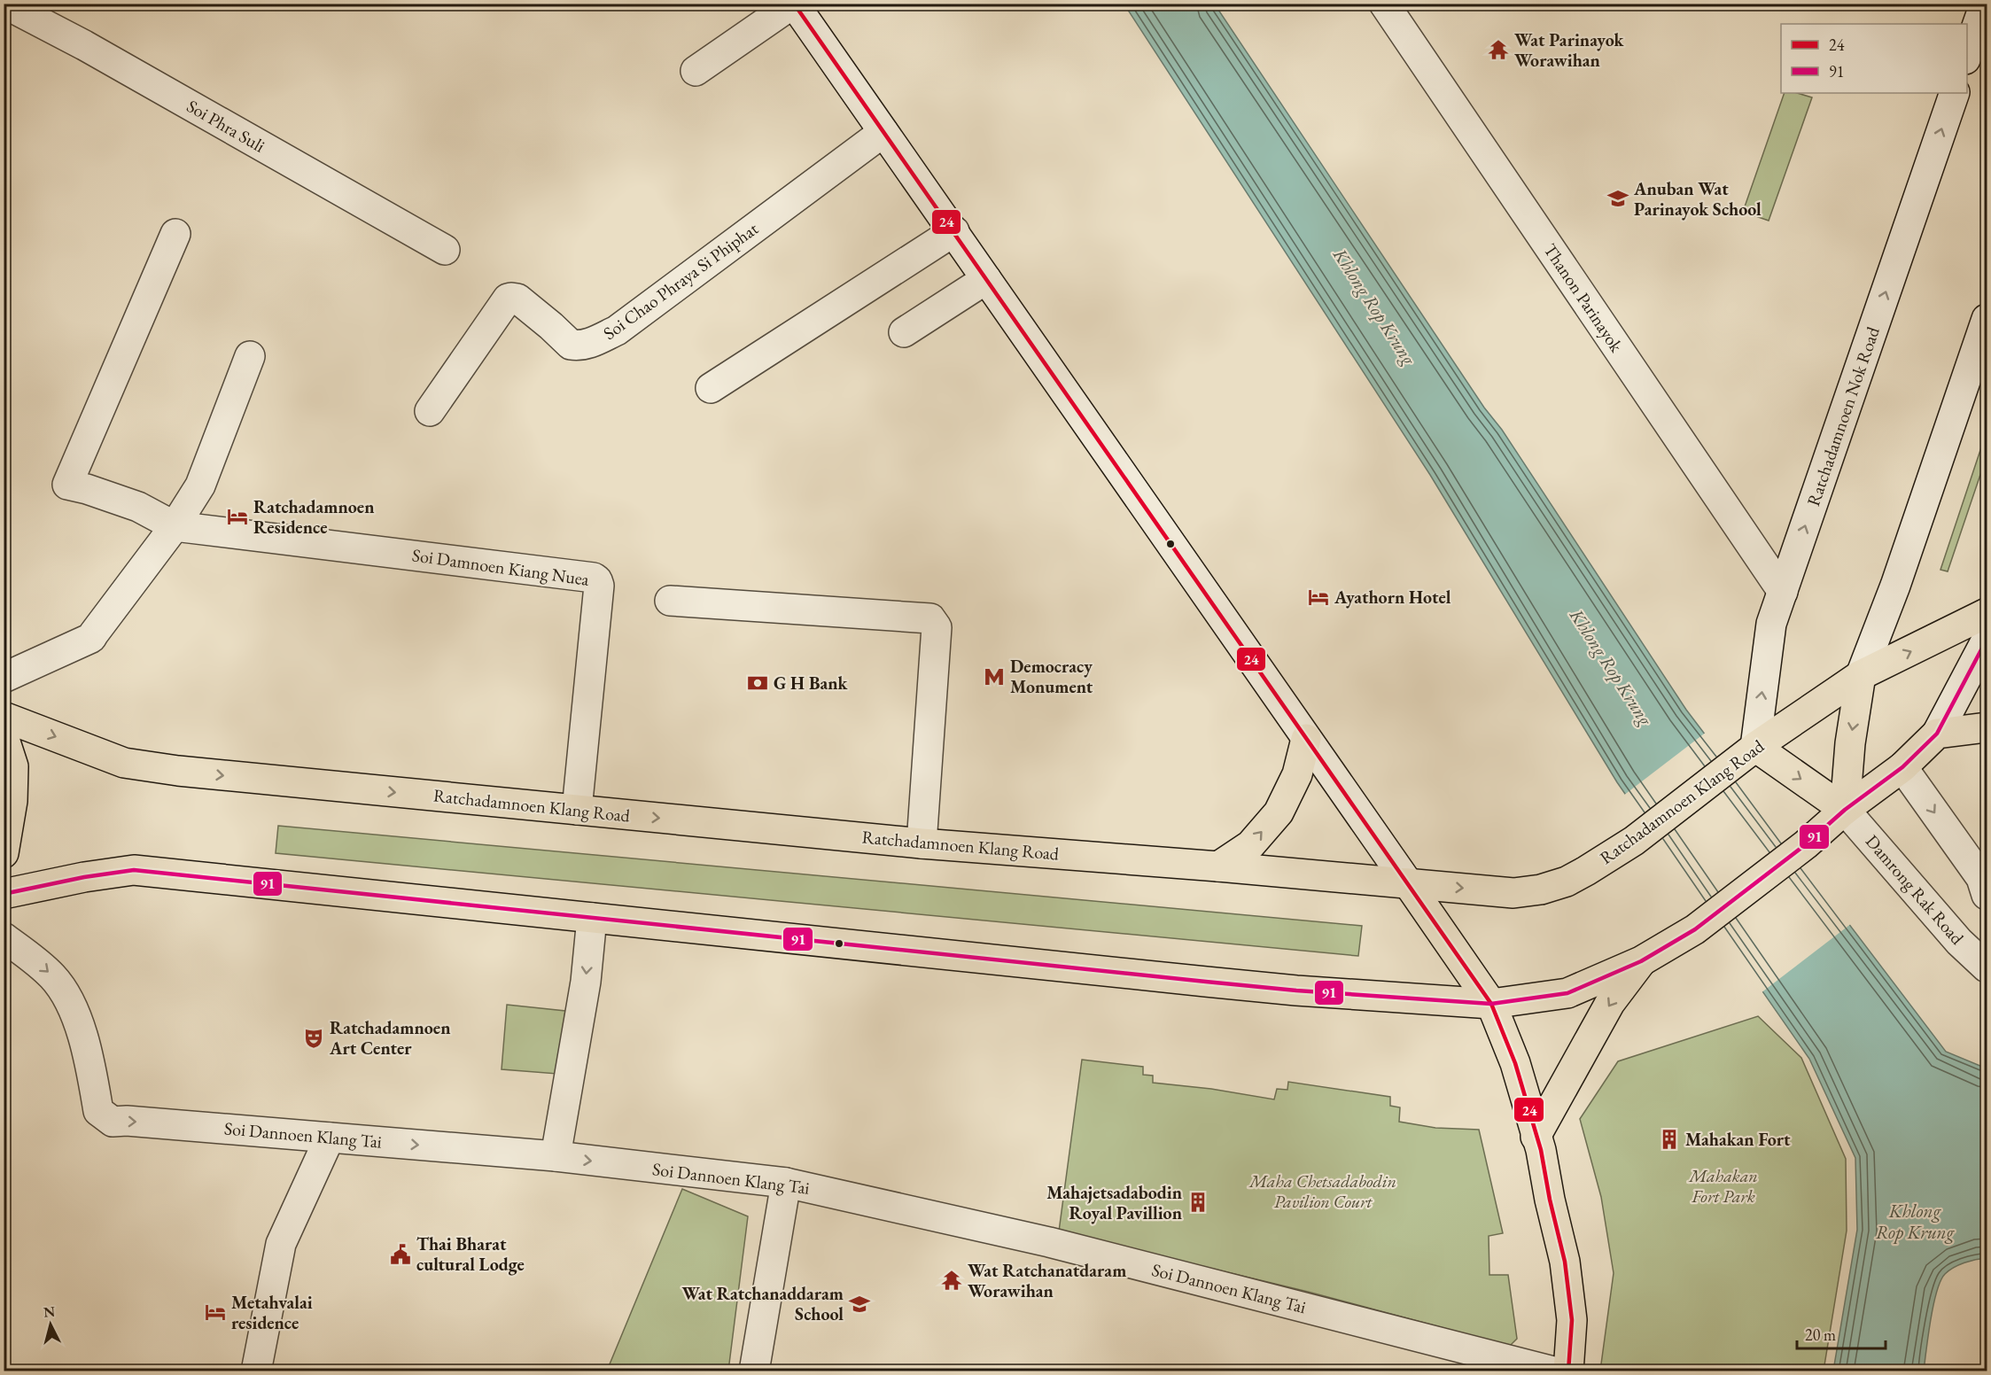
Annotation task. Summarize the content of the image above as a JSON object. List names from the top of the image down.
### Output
{
  "streets": {
    "main road": ["Ratchadamnoen Klang Road"],
    "street": [
      "Soi Phra Suli",
      "Soi Chao Phraya Si Phiphat",
      "Thanon Parinayok",
      "Ratchadamnoen Nok Road",
      "Soi Damnoen Kiang Nuea",
      "Damrong Rak Road",
      "Soi Dannoen Klang Tai"
    ]
  },
  "crossings": [
    ["Thanon Parinayok", "Ratchadamnoen Nok Road"],
    ["Ratchadamnoen Nok Road", "Ratchadamnoen Klang Road"],
    ["Soi Damnoen Kiang Nuea", "Ratchadamnoen Klang Road"]
  ],
  "one_way": ["Soi Dannoen Klang Tai"],
  "water": ["Khlong Rop Krung"],
  "parks": ["Mahakan Fort Park", "Maha Chetsadabodin Pavilion Court"],
  "places": {
    "temple": ["Wat Parinayok Worawihan", "Wat Ratchanatdaram Worawihan"],
    "school or university": ["Anuban Wat Parinayok School", "Wat Ratchanaddaram School"],
    "hotel": ["Ratchadamnoen Residence", "Ayathorn Hotel", "Metahvalai residence"],
    "metro station": ["Democracy Monument"],
    "bank": ["G H Bank"],
    "theatre": ["Ratchadamnoen Art Center"],
    "building": ["Mahakan Fort", "Mahajetsadabodin Royal Pavillion"],
    "public building": ["Thai Bharat cultural Lodge"]
  },
  "lines": ["transit line 24", "transit line 91"],
  "legend": ["24", "91"],
  "scale_bar": "20 m",
  "north": "top"
}
